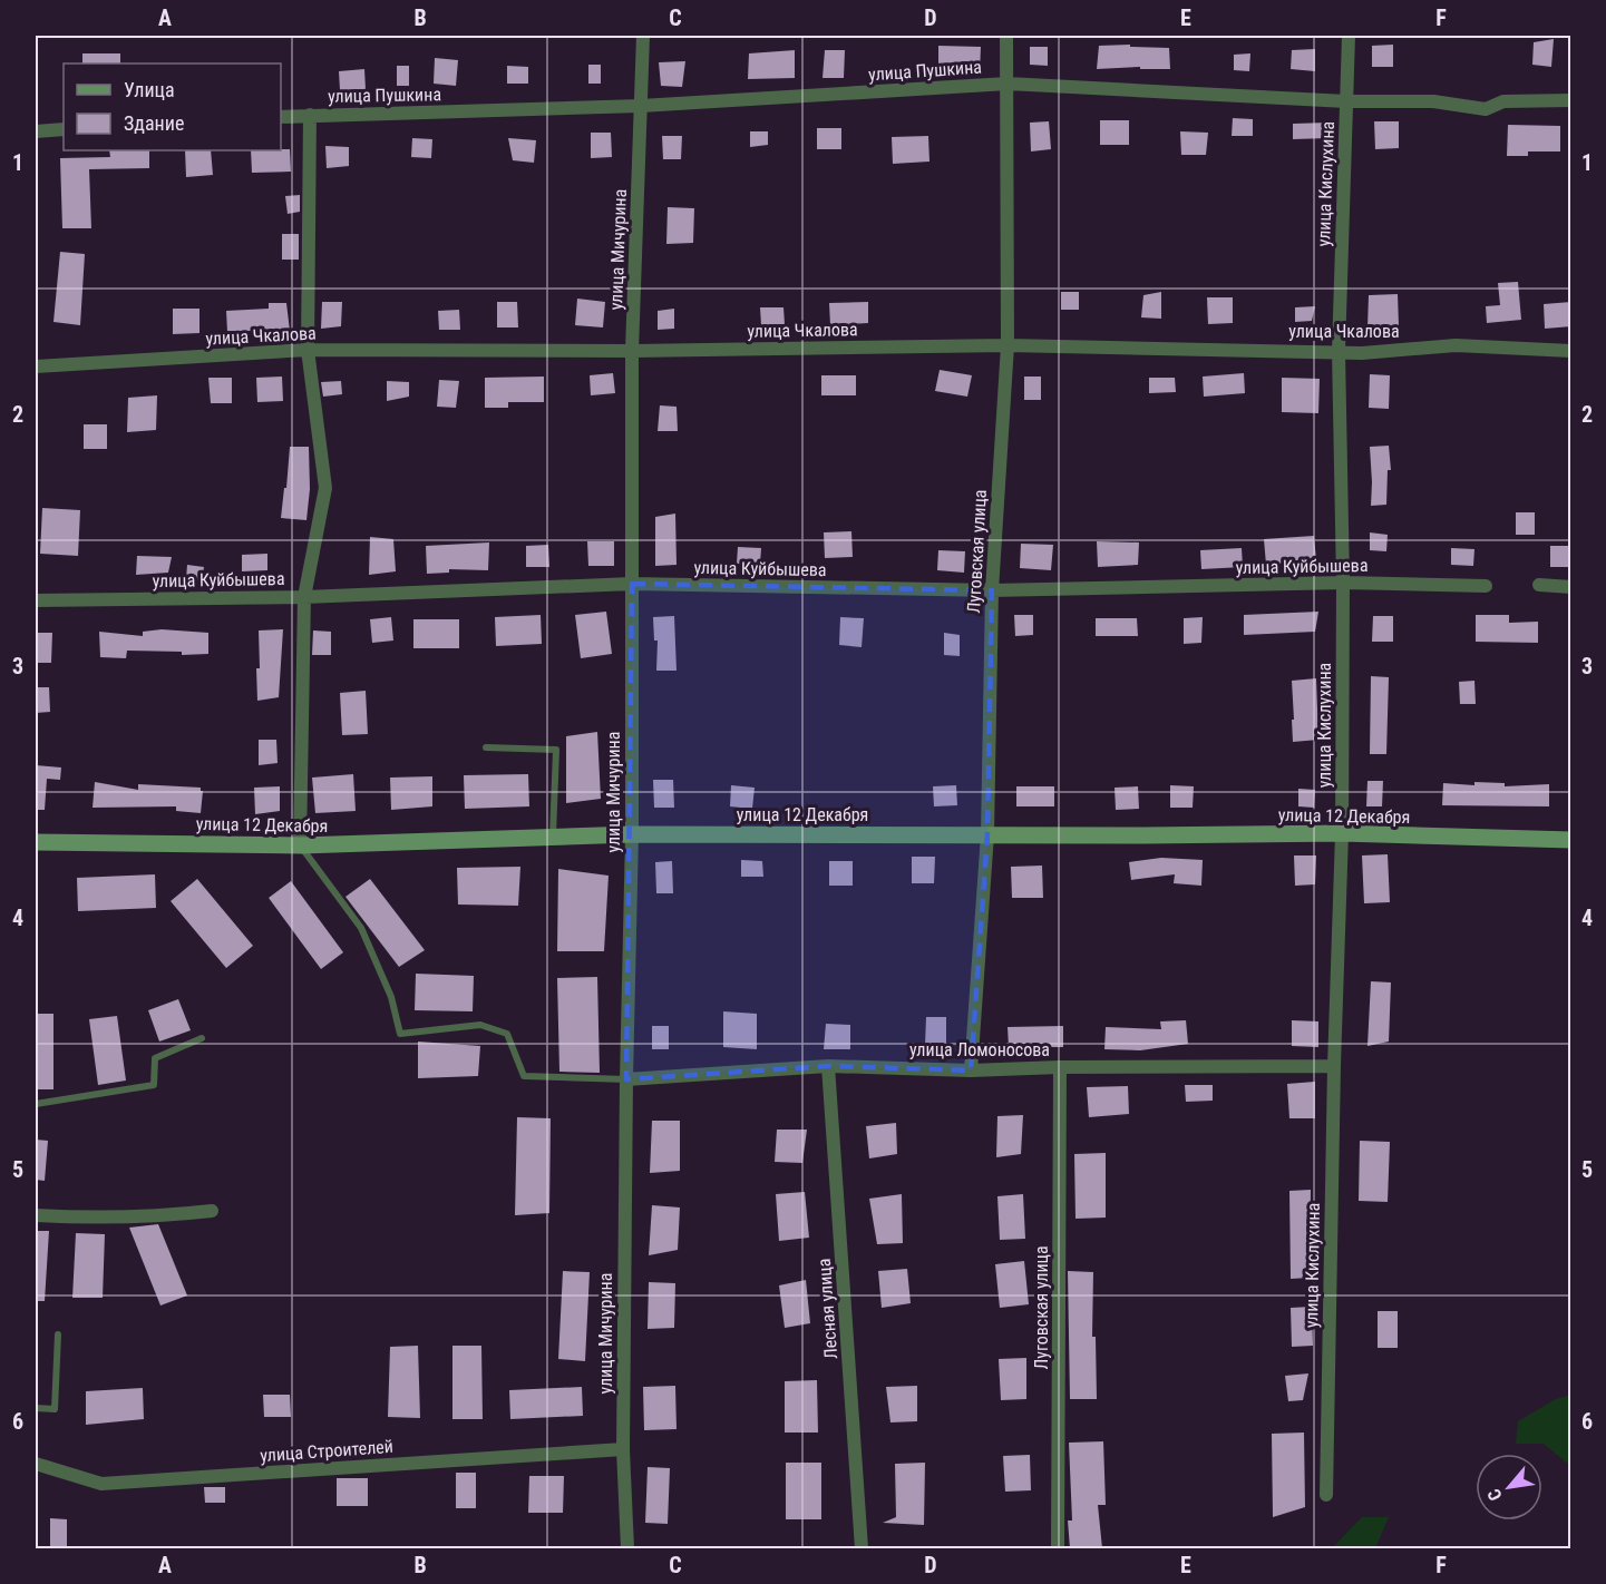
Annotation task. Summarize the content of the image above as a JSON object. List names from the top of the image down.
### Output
{
  "streets": {
    "street": [
      "улица Пушкина",
      "улица Кислухина",
      "улица Мичурина",
      "улица Чкалова",
      "Луговская улица",
      "улица Куйбышева",
      "улица 12 Декабря",
      "улица Ломоносова",
      "Лесная улица",
      "улица Строителей"
    ]
  },
  "crossings": [
    ["улица Пушкина", "улица Кислухина"],
    ["улица Пушкина", "улица Мичурина"],
    ["улица Пушкина", "Луговская улица"],
    ["улица Кислухина", "улица Чкалова"],
    ["улица Кислухина", "улица Куйбышева"],
    ["улица Кислухина", "улица 12 Декабря"],
    ["улица Кислухина", "улица Ломоносова"],
    ["улица Мичурина", "улица Чкалова"],
    ["улица Мичурина", "улица Куйбышева"],
    ["улица Мичурина", "улица 12 Декабря"],
    ["улица Мичурина", "улица Ломоносова"],
    ["улица Мичурина", "улица Строителей"],
    ["улица Чкалова", "Луговская улица"],
    ["Луговская улица", "улица Куйбышева"],
    ["Луговская улица", "улица 12 Декабря"],
    ["Луговская улица", "улица Ломоносова"],
    ["улица Ломоносова", "Лесная улица"]
  ],
  "legend": ["Улица", "Здание"],
  "north": "bottom left",
  "grid": {
    "columns": [
      "A",
      "B",
      "C",
      "D",
      "E",
      "F"
    ],
    "rows": [
      "1",
      "2",
      "3",
      "4",
      "5",
      "6"
    ]
  }
}
